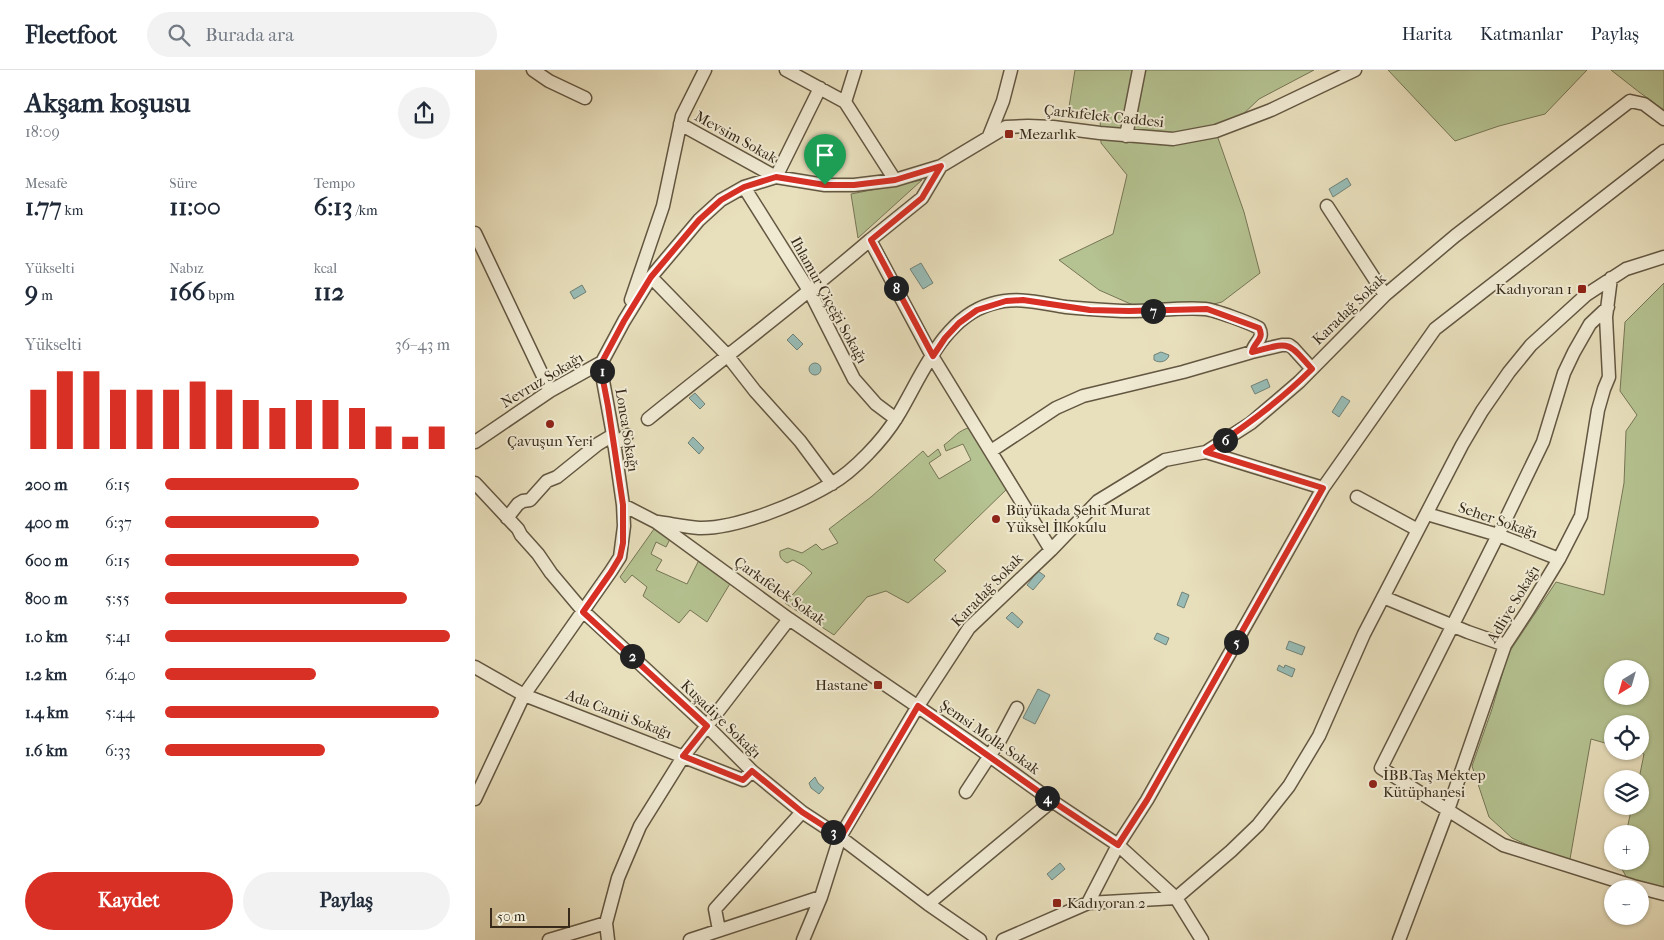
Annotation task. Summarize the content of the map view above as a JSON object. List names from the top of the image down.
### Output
{
  "streets": {
    "street": [
      "Çarkıfelek Caddesi",
      "Mevsim Sokak",
      "Ihlamur Çiçeği Sokağı",
      "Karadağ Sokak",
      "Nevruz Sokağı",
      "Lonca Sokağı",
      "Seher Sokağı",
      "Çarkıfelek Sokak",
      "Adliye Sokağı",
      "Ada Camii Sokağı",
      "Kuşadiye Sokağı",
      "Şemsi Molla Sokak"
    ]
  },
  "crossings": [
    ["Karadağ Sokak", "Çarkıfelek Sokak"],
    ["Karadağ Sokak", "Kuşadiye Sokağı"],
    ["Karadağ Sokak", "Şemsi Molla Sokak"],
    ["Nevruz Sokağı", "Lonca Sokağı"],
    ["Lonca Sokağı", "Çarkıfelek Sokak"],
    ["Lonca Sokağı", "Ada Camii Sokağı"],
    ["Lonca Sokağı", "Kuşadiye Sokağı"],
    ["Seher Sokağı", "Adliye Sokağı"],
    ["Çarkıfelek Sokak", "Şemsi Molla Sokak"],
    ["Ada Camii Sokağı", "Kuşadiye Sokağı"]
  ],
  "places": {
    "transit": [
      "Mezarlık",
      "Kadıyoran 1",
      "Hastane",
      "Kadıyoran 2"
    ],
    "other": ["Çavuşun Yeri", "Büyükada Şehit Murat Yüksel İlkokulu", "İBB Taş Mektep Kütüphanesi"]
  },
  "scale_bar": "50 m",
  "north": "bottom left",
  "page": {
    "header": "Fleetfoot",
    "search": "Burada ara",
    "nav": ["Harita", "Katmanlar", "Paylaş"],
    "heading": ["Akşam koşusu", "18:09"],
    "stats": [
      ["Mesafe", "1.77 km"],
      ["Süre", "11:00"],
      ["Tempo", "6:13 /km"],
      ["Yükselti", "9 m"],
      ["Nabız", "166 bpm"],
      ["kcal", "112"]
    ],
    "pins": [
      "8",
      "7",
      "1",
      "6",
      "5",
      "2",
      "4",
      "3"
    ],
    "chart": ["Yükselti", "36–43 m"],
    "list": [
      {
        "name": "200 m",
        "note": "6:15"
      },
      {
        "name": "400 m",
        "note": "6:37"
      },
      {
        "name": "600 m",
        "note": "6:15"
      },
      {
        "name": "800 m",
        "note": "5:55"
      },
      {
        "name": "1.0 km",
        "note": "5:41"
      },
      {
        "name": "1.2 km",
        "note": "6:40"
      },
      {
        "name": "1.4 km",
        "note": "5:44"
      },
      {
        "name": "1.6 km",
        "note": "6:33"
      }
    ],
    "map_buttons": ["+", "−"],
    "buttons": ["Kaydet", "Paylaş"],
    "scale": "50 m"
  }
}
